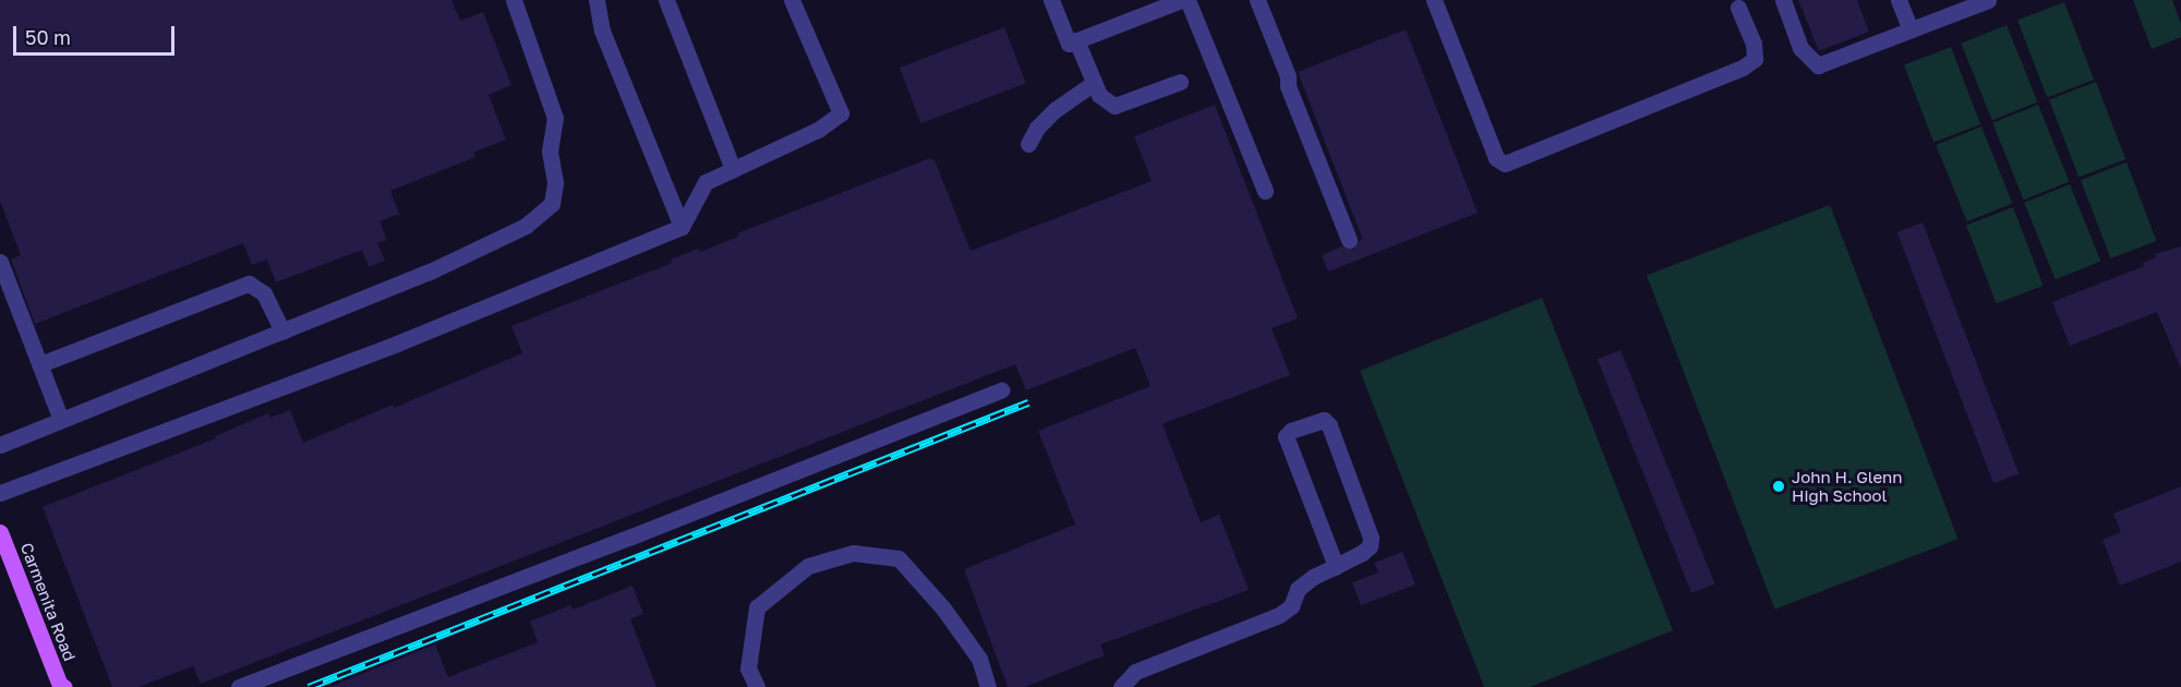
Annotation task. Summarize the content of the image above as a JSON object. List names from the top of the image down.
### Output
{
  "streets": {
    "main road": ["Carmenita Road"]
  },
  "places": ["John H. Glenn High School"],
  "scale_bar": "50 m"
}
